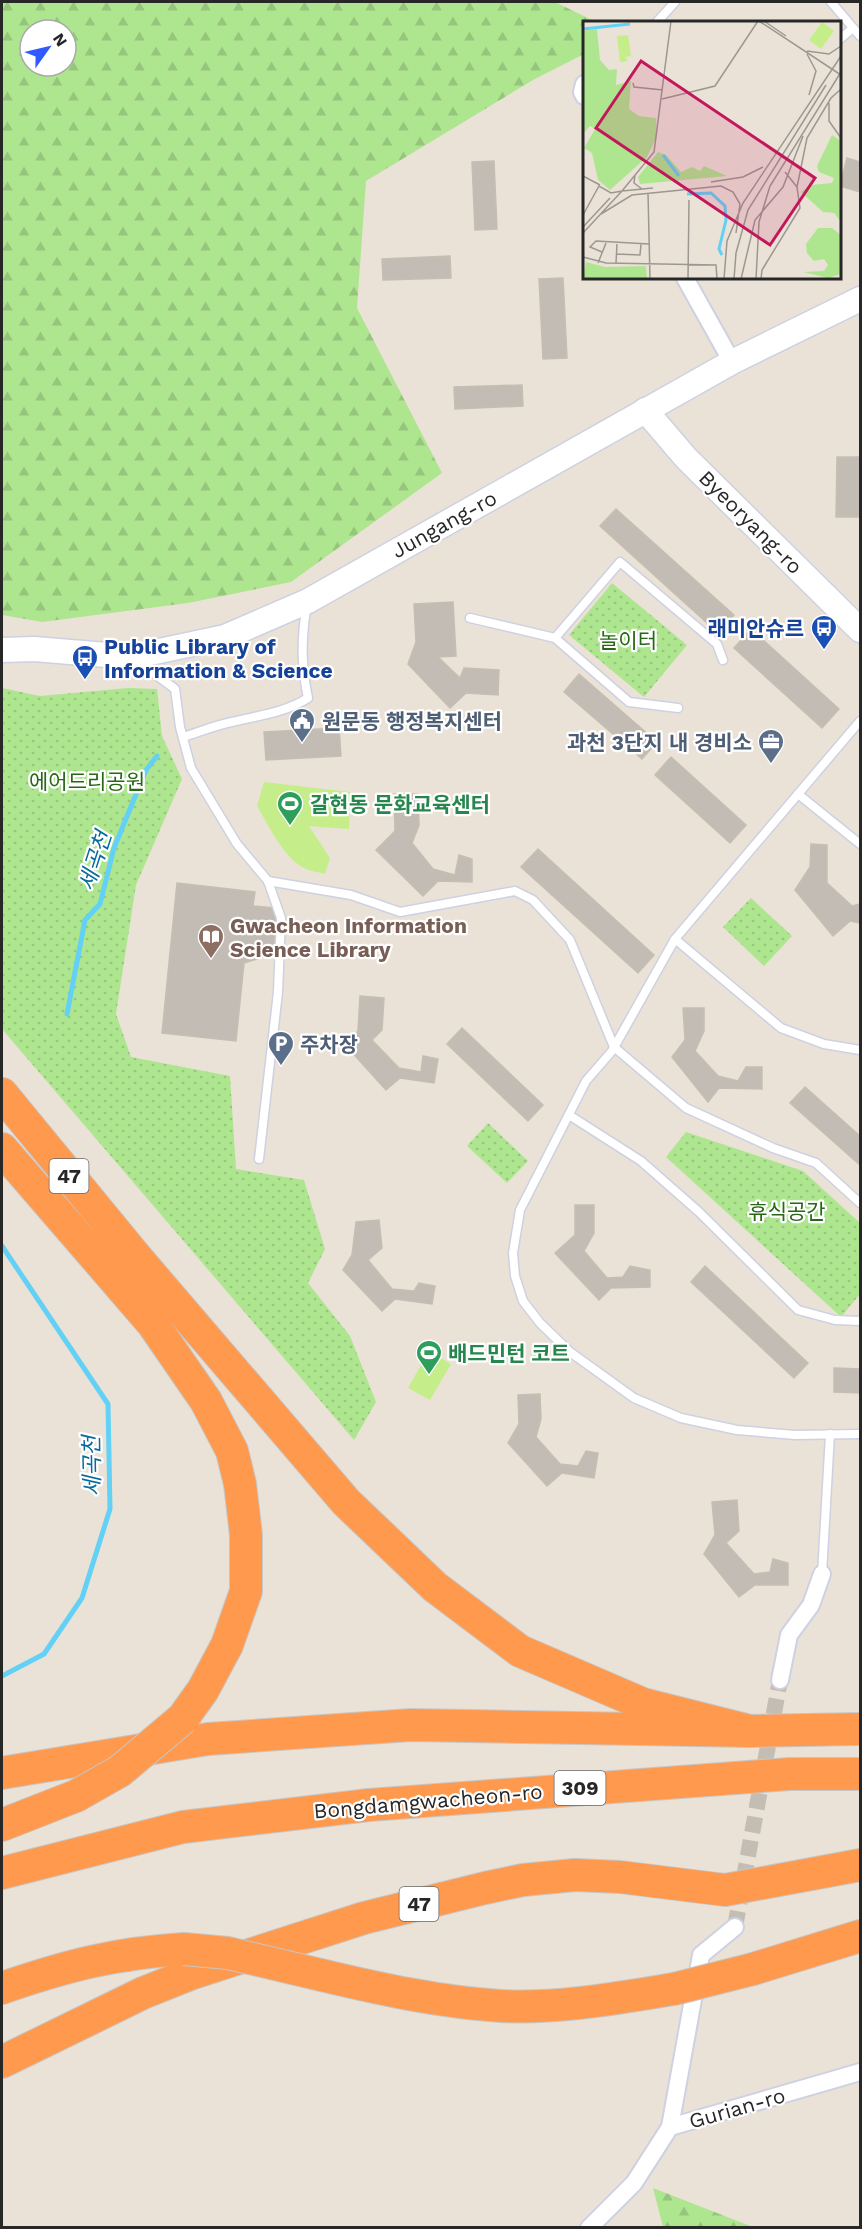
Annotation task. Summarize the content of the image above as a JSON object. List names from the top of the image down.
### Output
{
  "streets": {
    "highway": ["47", "309", "Bongdamgwacheon-ro"],
    "street": ["Byeoryang-ro", "Jungang-ro", "Gurian-ro"]
  },
  "crossings": [
    ["Byeoryang-ro", "Jungang-ro"]
  ],
  "water": ["세곡천"],
  "parks": ["놀이터", "에어드리공원", "휴식공간"],
  "places": {
    "bus stop": ["래미안슈르", "Public Library of Information & Science"],
    "public building": ["원문동 행정복지센터"],
    "office": ["과천 3단지 내 경비소"],
    "sports": ["갈현동 문화교육센터", "배드민턴 코트"],
    "library": ["Gwacheon Information Science Library"],
    "parking": ["주차장"]
  },
  "north": "top right"
}
